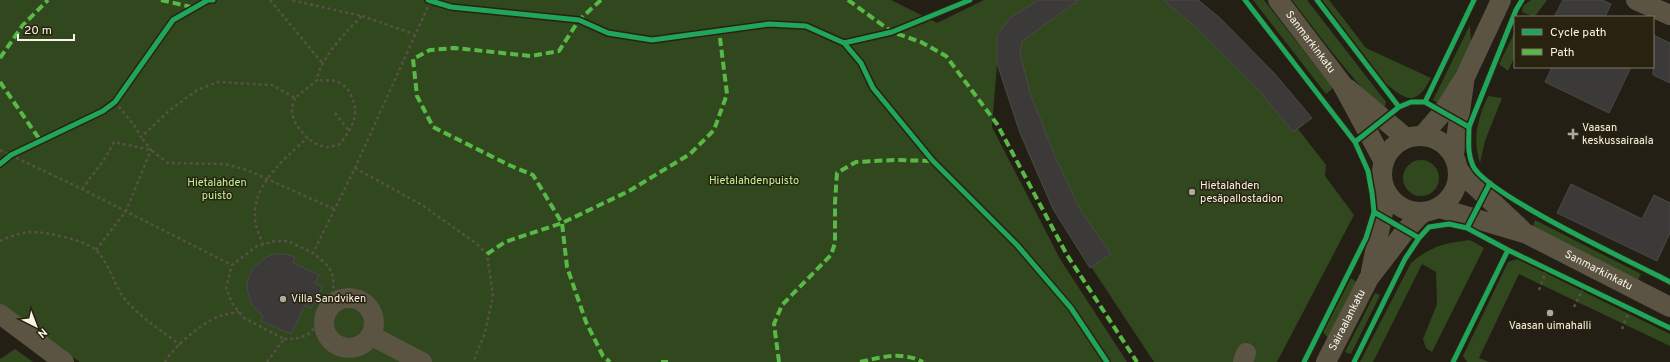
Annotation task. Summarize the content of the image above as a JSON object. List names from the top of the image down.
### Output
{
  "streets": {
    "street": ["Sanmarkinkatu", "Sairaalankatu"]
  },
  "crossings": [
    ["Sanmarkinkatu", "Sairaalankatu"]
  ],
  "parks": ["Hietalahdenpuisto", "Hietalahden puisto"],
  "places": {
    "health": ["Vaasan keskussairaala"],
    "other": ["Hietalahden pesäpallostadion", "Villa Sandviken", "Vaasan uimahalli"]
  },
  "legend": ["Cycle path", "Path"],
  "scale_bar": "20 m",
  "north": "bottom right"
}
